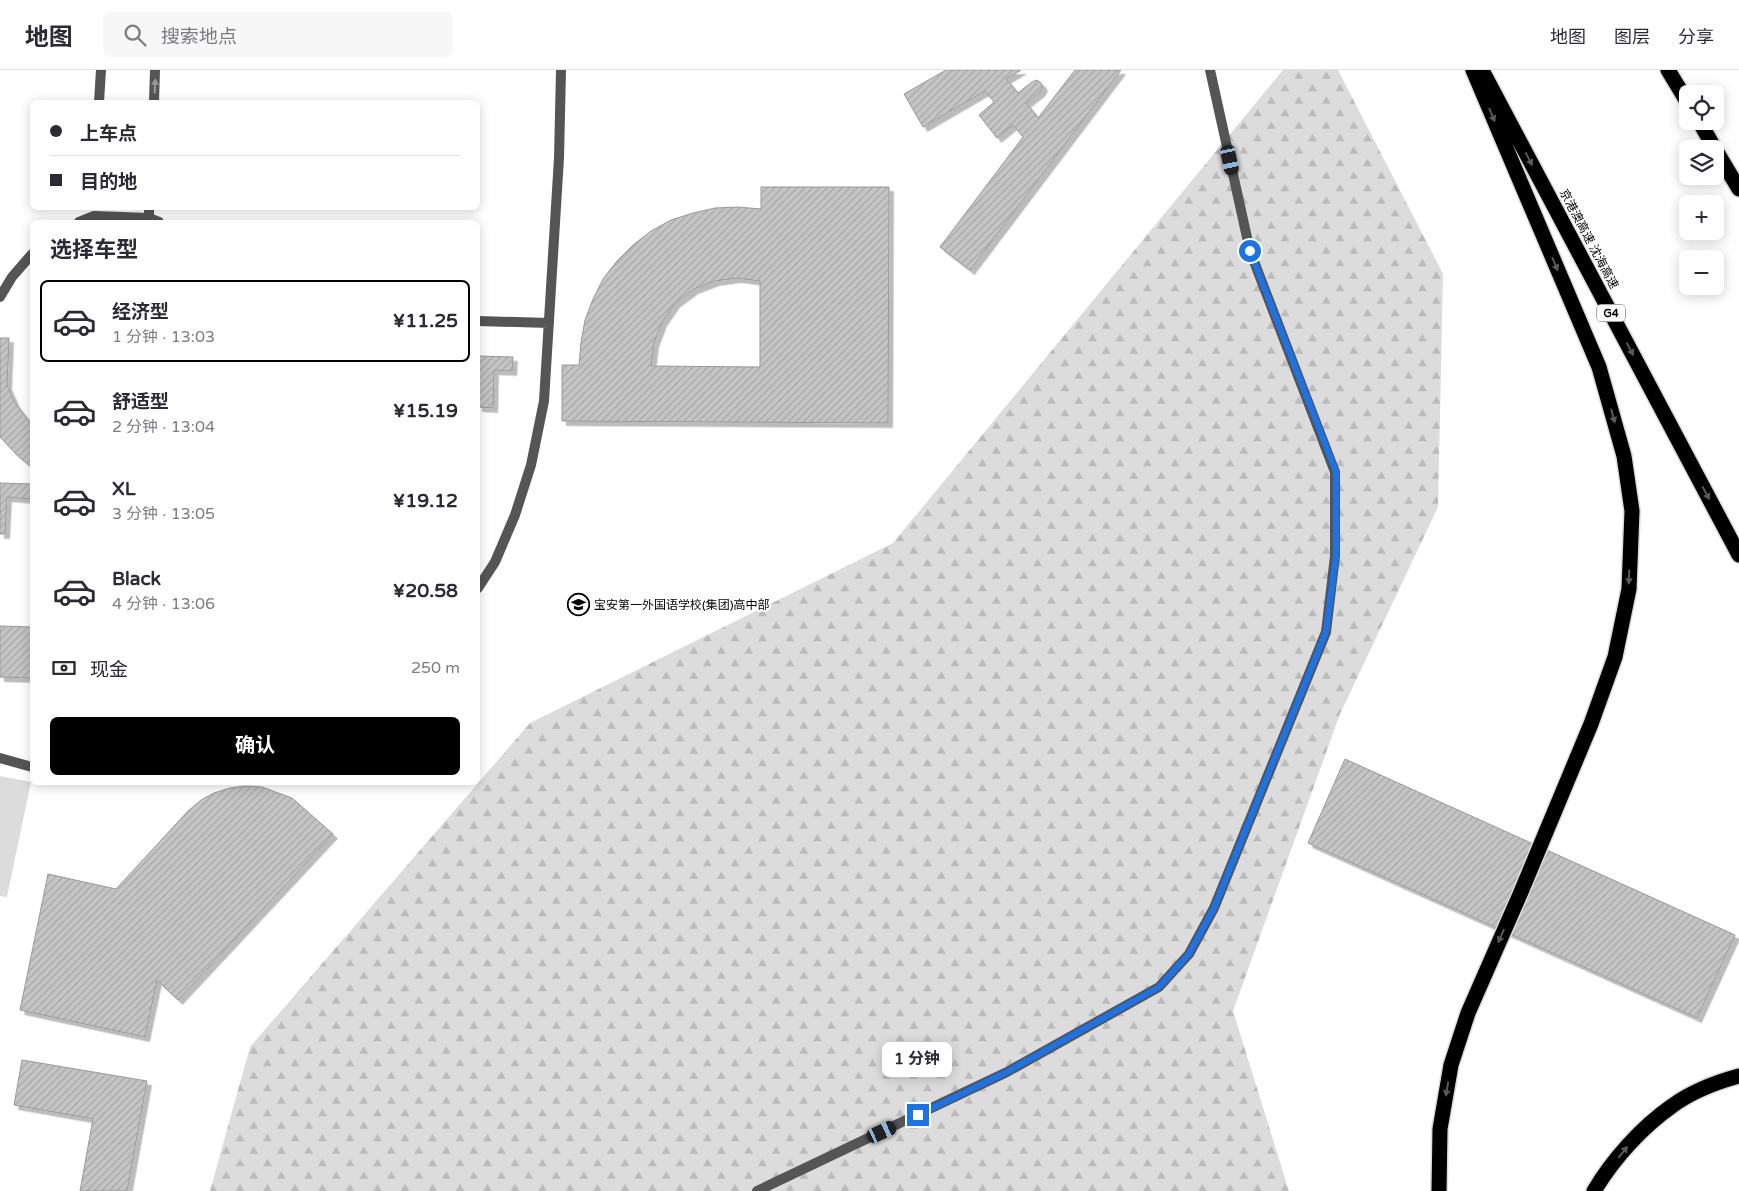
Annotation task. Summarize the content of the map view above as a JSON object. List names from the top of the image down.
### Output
{
  "streets": {
    "highway": ["京港澳高速 沈海高速", "G4"]
  },
  "one_way": ["京港澳高速 沈海高速"],
  "places": {
    "school or university": ["宝安第一外国语学校(集团)高中部"]
  },
  "page": {
    "header": "地图",
    "search": "搜索地点",
    "nav": ["地图", "图层", "分享"],
    "map_buttons": ["+", "−"],
    "banner": ["上车点", "目的地"],
    "heading": "选择车型",
    "list": [
      {
        "name": "经济型",
        "note": "1 分钟 · 13:03",
        "value": "¥11.25"
      },
      {
        "name": "舒适型",
        "note": "2 分钟 · 13:04",
        "value": "¥15.19"
      },
      {
        "name": "XL",
        "note": "3 分钟 · 13:05",
        "value": "¥19.12"
      },
      {
        "name": "Black",
        "note": "4 分钟 · 13:06",
        "value": "¥20.58"
      }
    ],
    "pay": ["现金", "250 m"],
    "buttons": "确认",
    "bubble": "1 分钟"
  }
}
